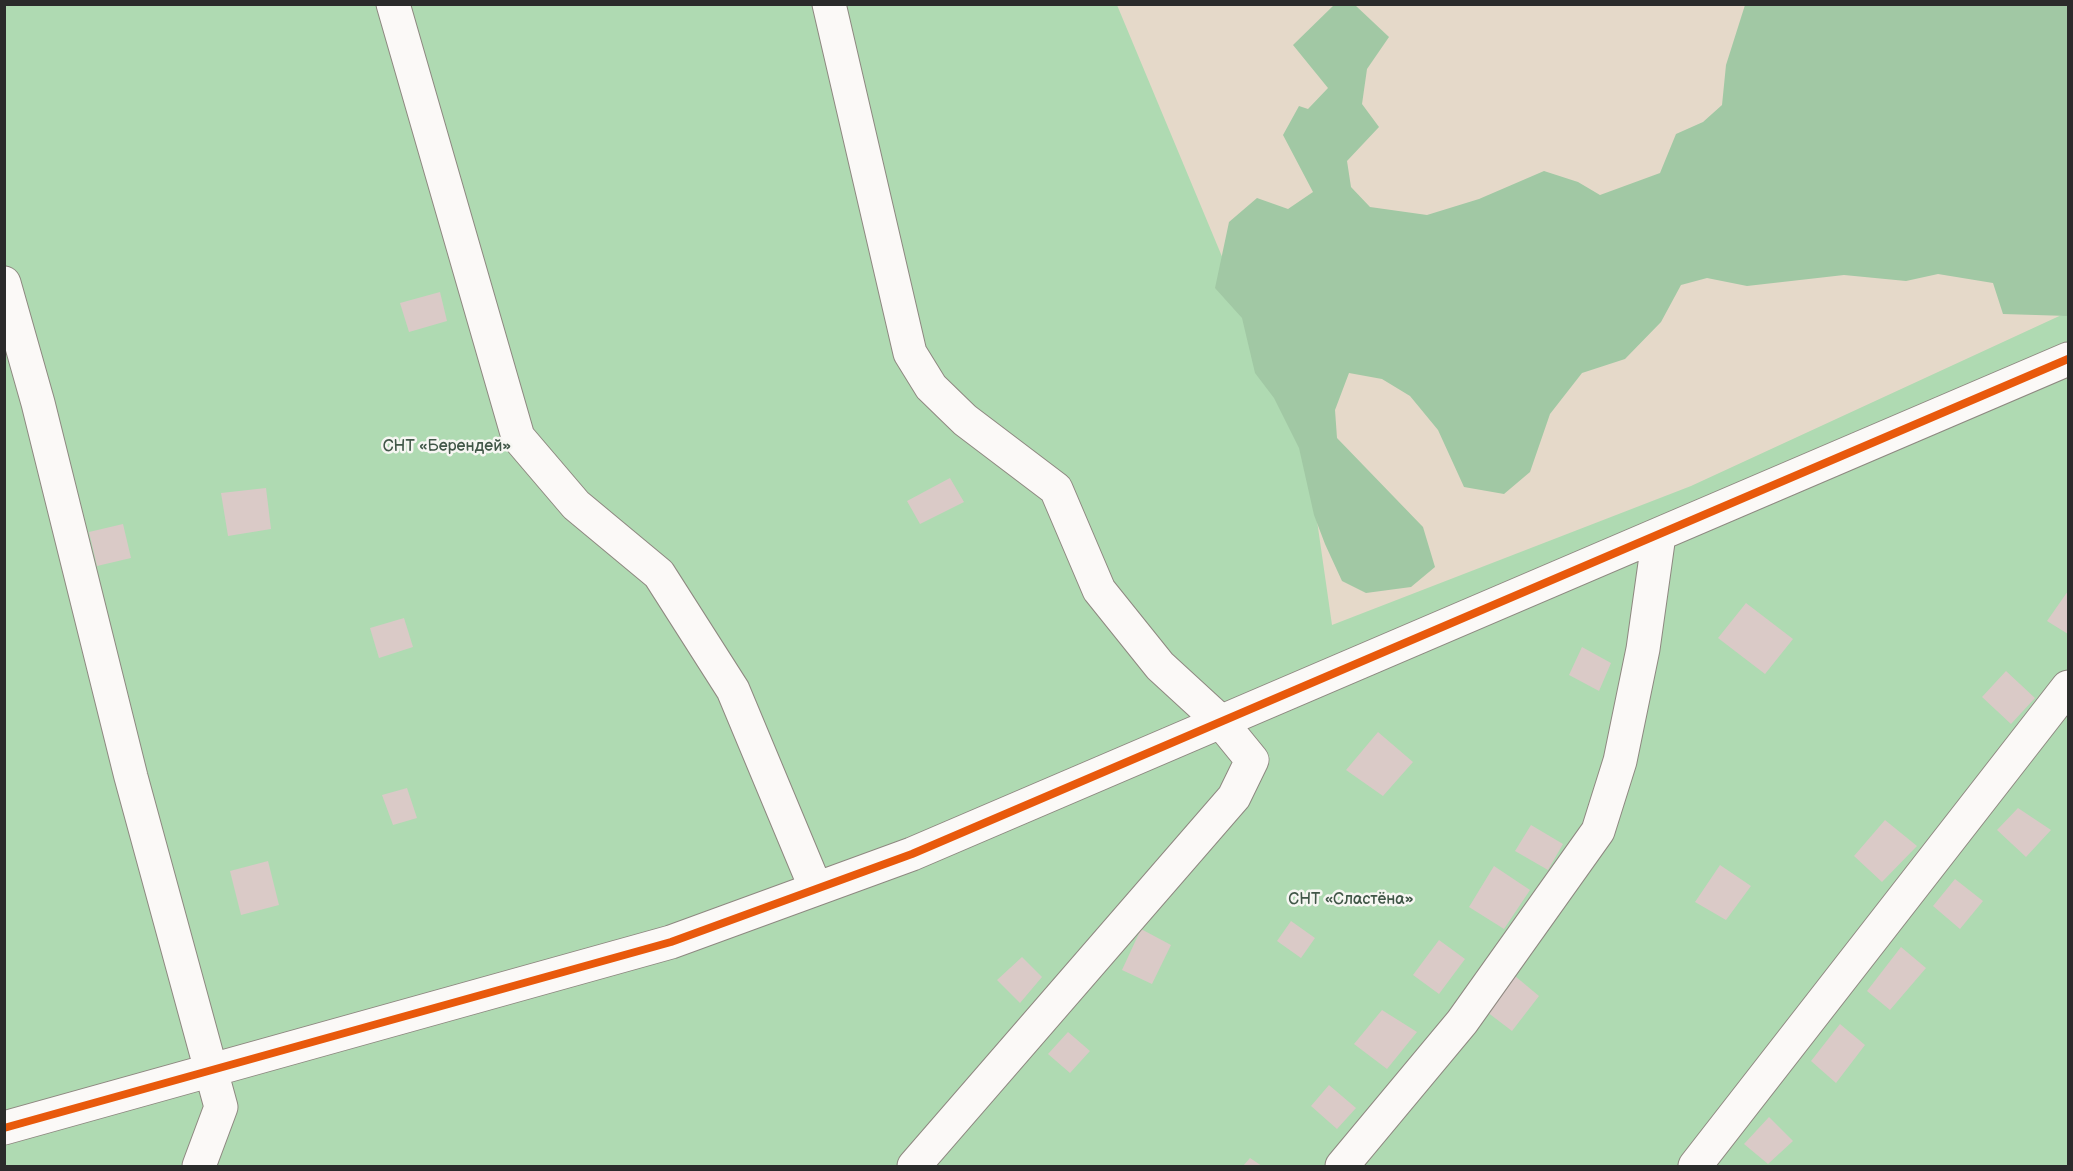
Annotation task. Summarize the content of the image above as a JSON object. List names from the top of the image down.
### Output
{
  "parks": ["СНТ «Берендей»", "СНТ «Сластёна»"]
}
